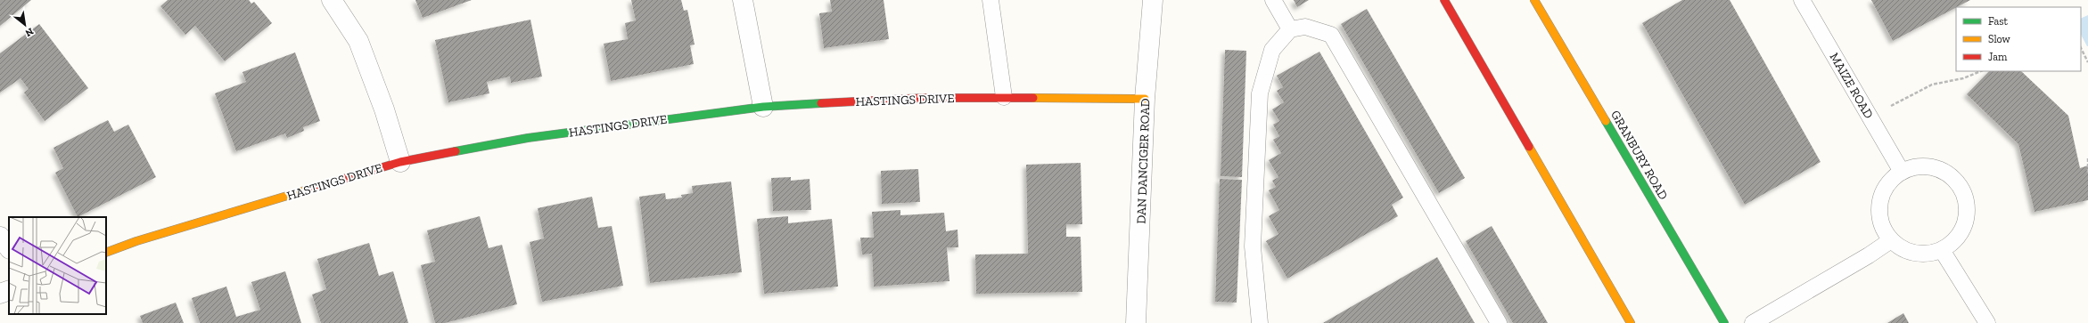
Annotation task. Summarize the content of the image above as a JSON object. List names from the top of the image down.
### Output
{
  "streets": {
    "street": ["HASTINGS DRIVE", "GRANBURY ROAD", "DAN DANCIGER ROAD"],
    "lane": ["MAIZE ROAD"]
  },
  "crossings": [
    ["HASTINGS DRIVE", "DAN DANCIGER ROAD"]
  ],
  "legend": ["Fast", "Slow", "Jam"],
  "north": "bottom right"
}
